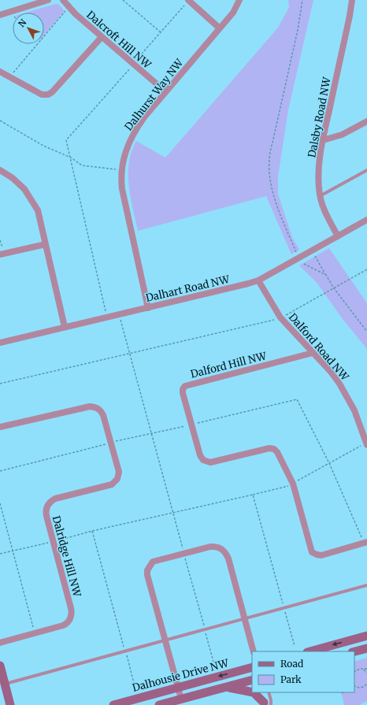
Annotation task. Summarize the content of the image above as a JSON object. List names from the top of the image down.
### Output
{
  "streets": {
    "street": [
      "Dalcroft Hill NW",
      "Dalhurst Way NW",
      "Dalsby Road NW",
      "Dalhart Road NW",
      "Dalford Road NW",
      "Dalford Hill NW",
      "Dalridge Hill NW",
      "Dalhousie Drive NW"
    ]
  },
  "crossings": [
    ["Dalcroft Hill NW", "Dalhurst Way NW"],
    ["Dalhurst Way NW", "Dalhart Road NW"],
    ["Dalsby Road NW", "Dalhart Road NW"],
    ["Dalhart Road NW", "Dalford Road NW"],
    ["Dalford Road NW", "Dalford Hill NW"]
  ],
  "legend": ["Road", "Park"],
  "north": "top left"
}
